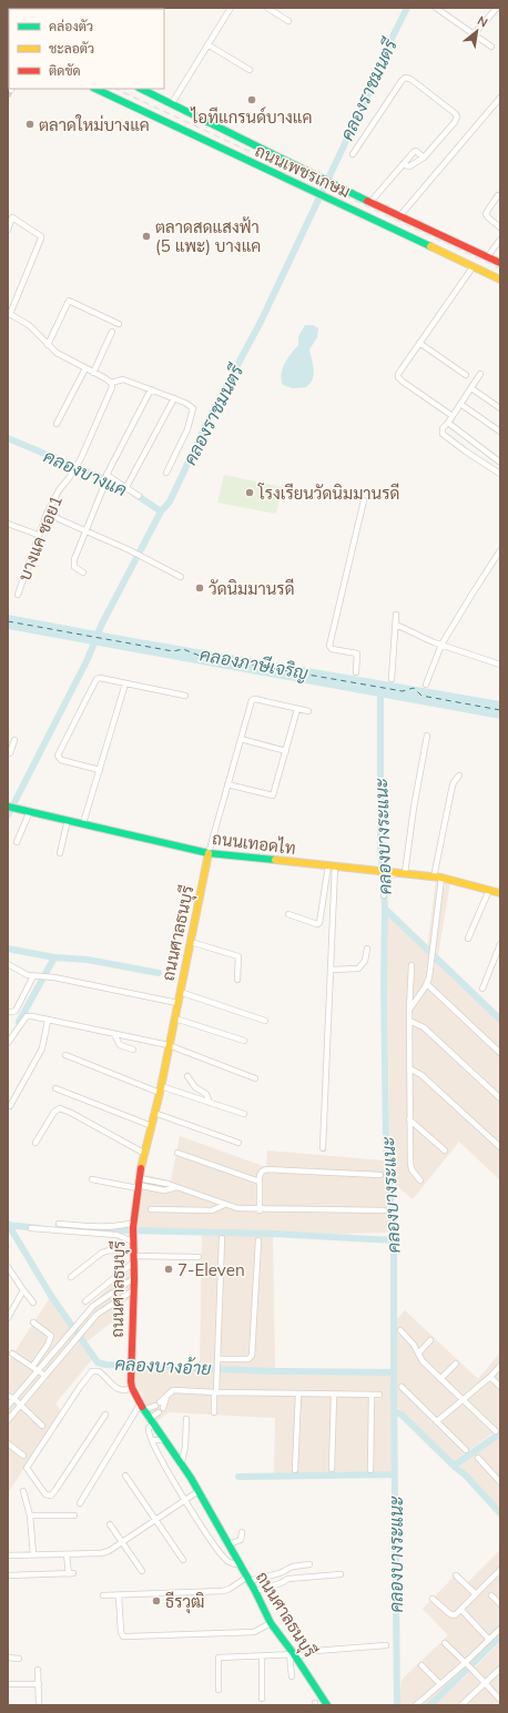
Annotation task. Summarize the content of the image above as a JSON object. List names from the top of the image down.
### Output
{
  "streets": {
    "main road": ["ถนนเพชรเกษม", "ถนนเทอดไท", "ถนนศาลธนบุรี"],
    "street": ["บางแค ซอย1"]
  },
  "crossings": [
    ["ถนนเทอดไท", "ถนนศาลธนบุรี"]
  ],
  "water": [
    "คลองราชมนตรี",
    "คลองบางแค",
    "คลองภาษีเจริญ",
    "คลองบางระแนะ",
    "คลองบางอ้าย"
  ],
  "places": [
    "ไอทีแกรนด์บางแค",
    "ตลาดใหม่บางแค",
    "ตลาดสดแสงฟ้า (5 แพะ) บางแค",
    "โรงเรียนวัดนิมมานรดี",
    "วัดนิมมานรดี",
    "7-Eleven",
    "ธีรวุฒิ"
  ],
  "legend": ["คล่องตัว", "ชะลอตัว", "ติดขัด"],
  "north": "top right"
}
